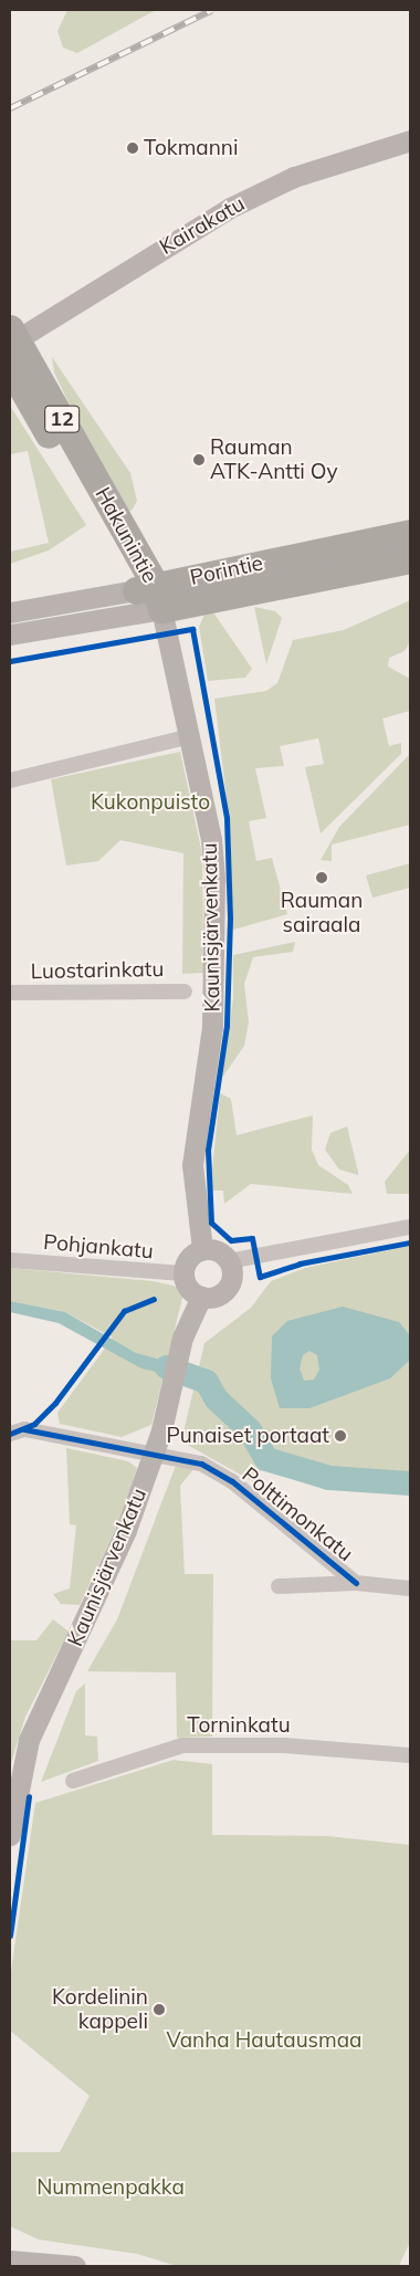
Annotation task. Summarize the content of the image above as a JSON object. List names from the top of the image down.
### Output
{
  "streets": {
    "highway": ["12", "Hakunintie", "Porintie"],
    "main road": ["Kairakatu", "Kaunisjärvenkatu"],
    "street": [
      "Luostarinkatu",
      "Pohjankatu",
      "Polttimonkatu",
      "Torninkatu"
    ]
  },
  "crossings": [
    ["Kairakatu", "Hakunintie"],
    ["Hakunintie", "Porintie"],
    ["Hakunintie", "Kaunisjärvenkatu"],
    ["Porintie", "Kaunisjärvenkatu"],
    ["Kaunisjärvenkatu", "Pohjankatu"],
    ["Kaunisjärvenkatu", "Polttimonkatu"]
  ],
  "parks": ["Kukonpuisto", "Vanha Hautausmaa", "Nummenpakka"],
  "places": [
    "Tokmanni",
    "Rauman ATK-Antti Oy",
    "Rauman sairaala",
    "Punaiset portaat",
    "Kordelinin kappeli"
  ]
}
